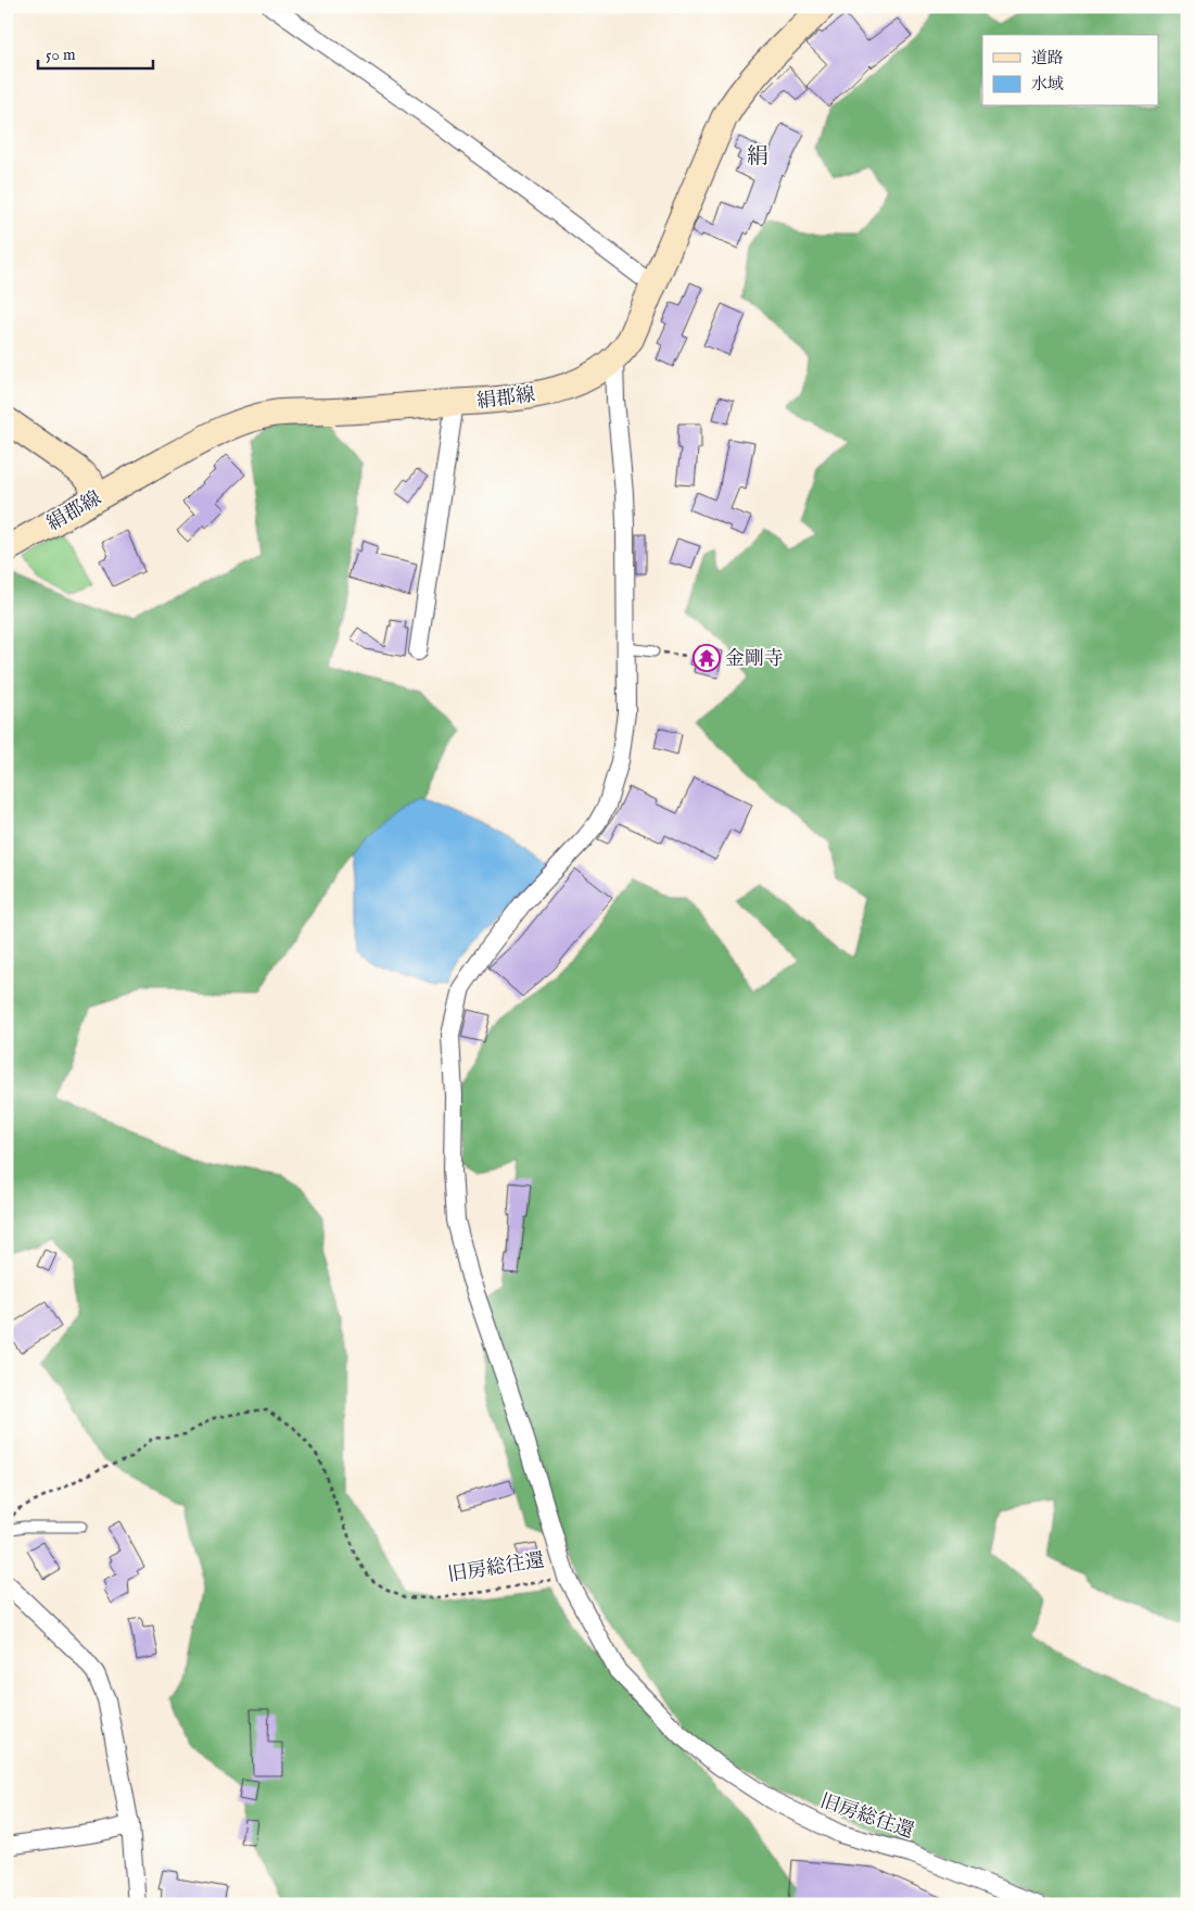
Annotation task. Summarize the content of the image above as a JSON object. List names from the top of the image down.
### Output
{
  "streets": {
    "main road": ["絹郡線"],
    "street": ["旧房総往還"]
  },
  "districts": ["絹"],
  "places": {
    "temple": ["金剛寺"]
  },
  "legend": ["道路", "水域"],
  "scale_bar": "50 m"
}
